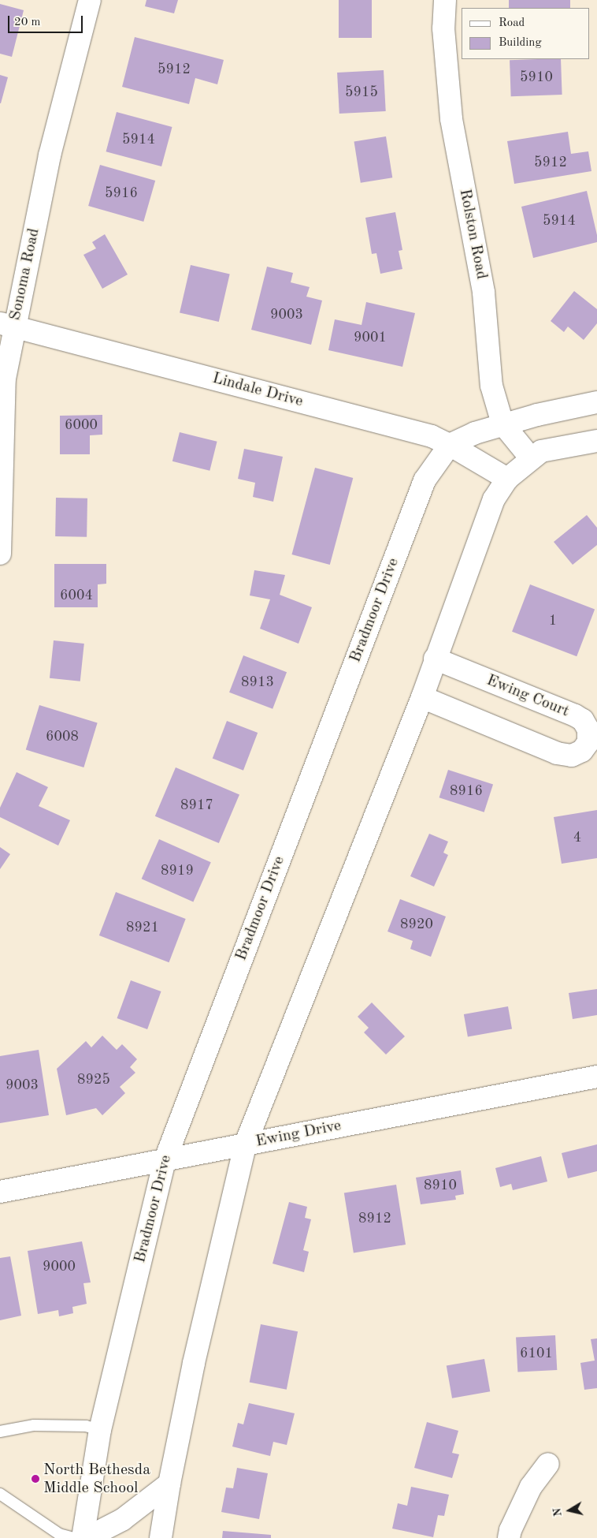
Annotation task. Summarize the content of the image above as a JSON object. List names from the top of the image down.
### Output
{
  "streets": {
    "street": [
      "Rolston Road",
      "Sonoma Road",
      "Lindale Drive",
      "Bradmoor Drive",
      "Ewing Court",
      "Ewing Drive"
    ]
  },
  "crossings": [
    ["Rolston Road", "Bradmoor Drive"],
    ["Sonoma Road", "Lindale Drive"],
    ["Lindale Drive", "Bradmoor Drive"],
    ["Bradmoor Drive", "Ewing Drive"]
  ],
  "places": ["North Bethesda Middle School"],
  "house_numbers": [
    "5912",
    "5910",
    "5915",
    "5914",
    "5912",
    "5916",
    "5914",
    "9003",
    "9001",
    "6000",
    "6004",
    "1",
    "8913",
    "6008",
    "8916",
    "8917",
    "4",
    "8919",
    "8920",
    "8921",
    "8925",
    "9003",
    "8910",
    "8912",
    "9000",
    "6101"
  ],
  "legend": ["Road", "Building"],
  "scale_bar": "20 m",
  "north": "left"
}
